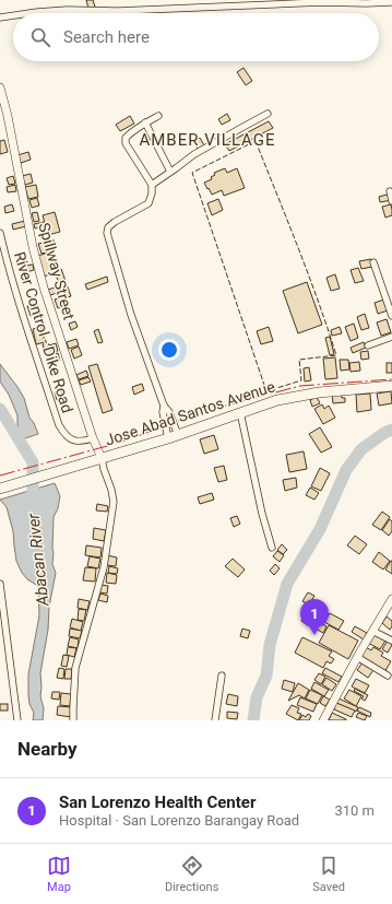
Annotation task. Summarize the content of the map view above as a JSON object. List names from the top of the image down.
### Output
{
  "streets": {
    "highway": ["Jose Abad Santos Avenue"],
    "street": ["Spillway Street", "River Control - Dike Road"]
  },
  "crossings": [
    ["Spillway Street", "River Control - Dike Road"],
    ["Spillway Street", "Jose Abad Santos Avenue"]
  ],
  "districts": ["AMBER VILLAGE"],
  "water": ["Abacan River"],
  "page": {
    "search": "Search here",
    "pins": "1",
    "heading": "Nearby",
    "list": [
      {
        "mark": "1",
        "name": "San Lorenzo Health Center",
        "note": "Hospital · San Lorenzo Barangay Road",
        "value": "310 m"
      }
    ],
    "nav": ["Map", "Directions", "Saved"]
  }
}
